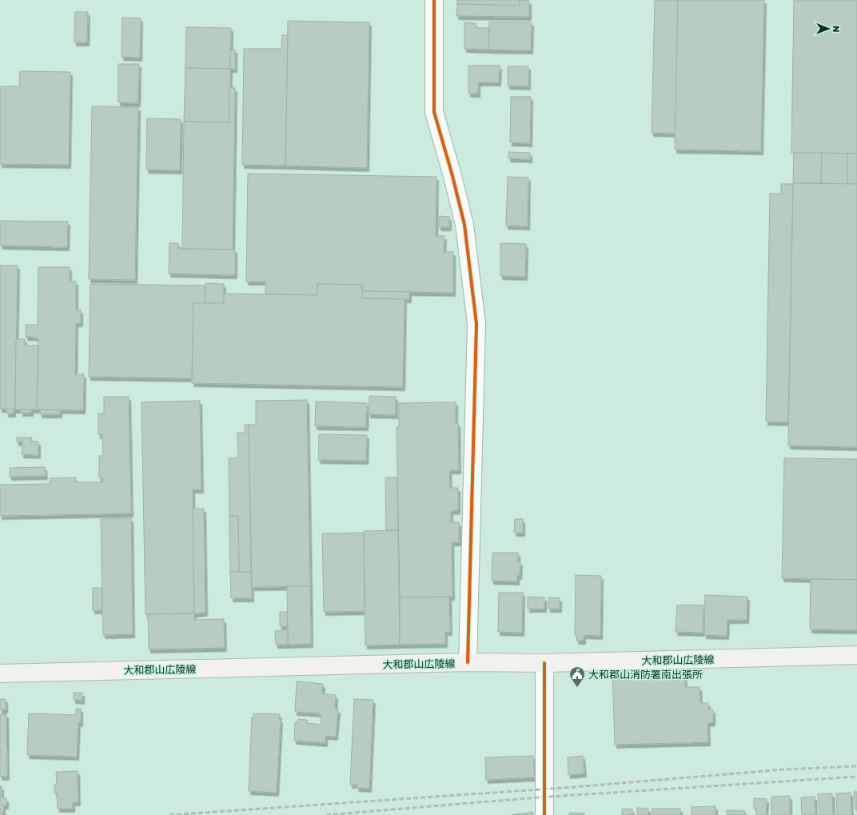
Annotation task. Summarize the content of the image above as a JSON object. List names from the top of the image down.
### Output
{
  "streets": {
    "main road": ["大和郡山広陵線"]
  },
  "places": {
    "public building": ["大和郡山消防署南出張所"]
  },
  "north": "right"
}
